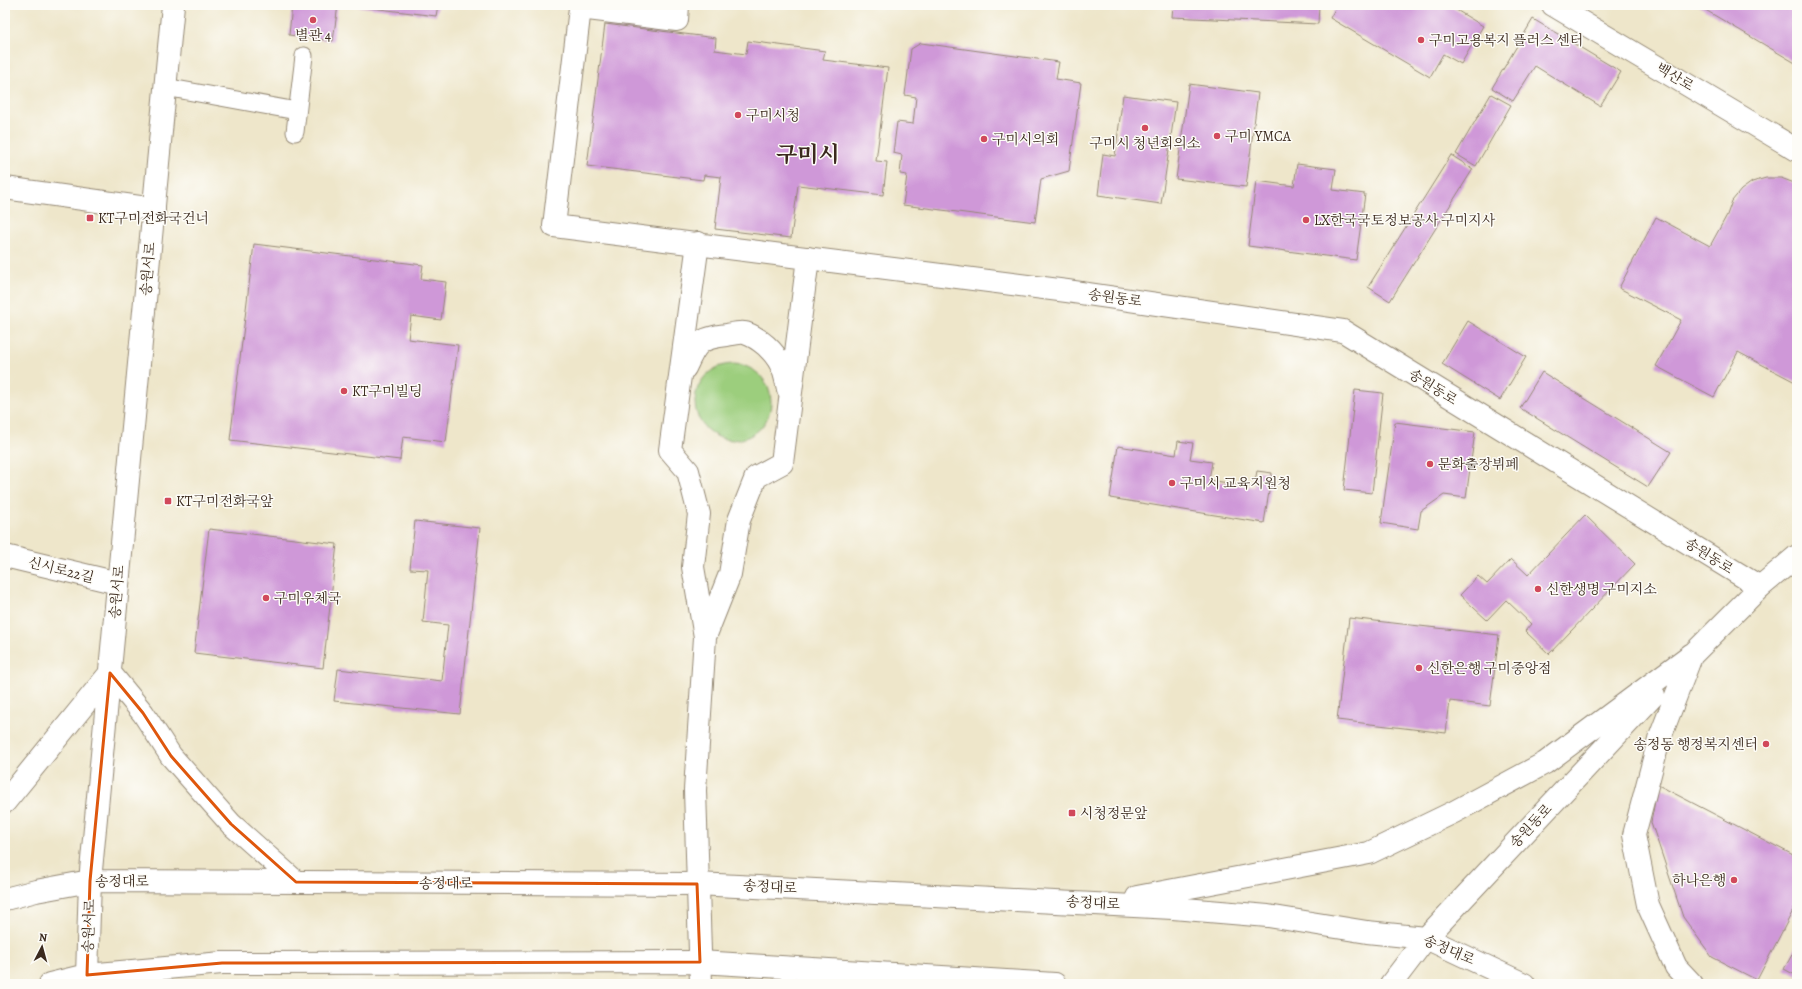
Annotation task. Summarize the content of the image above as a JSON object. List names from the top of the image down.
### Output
{
  "streets": {
    "street": [
      "백산로",
      "송원서로",
      "송원동로",
      "신시로22길",
      "송정대로"
    ]
  },
  "crossings": [
    ["송원서로", "신시로22길"],
    ["송원서로", "송정대로"],
    ["송원동로", "송정대로"]
  ],
  "districts": ["구미시"],
  "places": {
    "other": [
      "별관 4",
      "구미고용복지 플러스 센터",
      "구미시청",
      "구미시 청년회의소",
      "구미 YMCA",
      "구미시의회",
      "LX한국국토정보공사 구미지사",
      "KT구미빌딩",
      "문화출장뷔페",
      "구미시 교육지원청",
      "신한생명 구미지소",
      "구미우체국",
      "신한은행 구미중앙점",
      "송정동 행정복지센터",
      "하나은행"
    ],
    "transit": ["KT구미전화국건너", "KT구미전화국앞", "시청정문앞"]
  },
  "north": "top"
}
